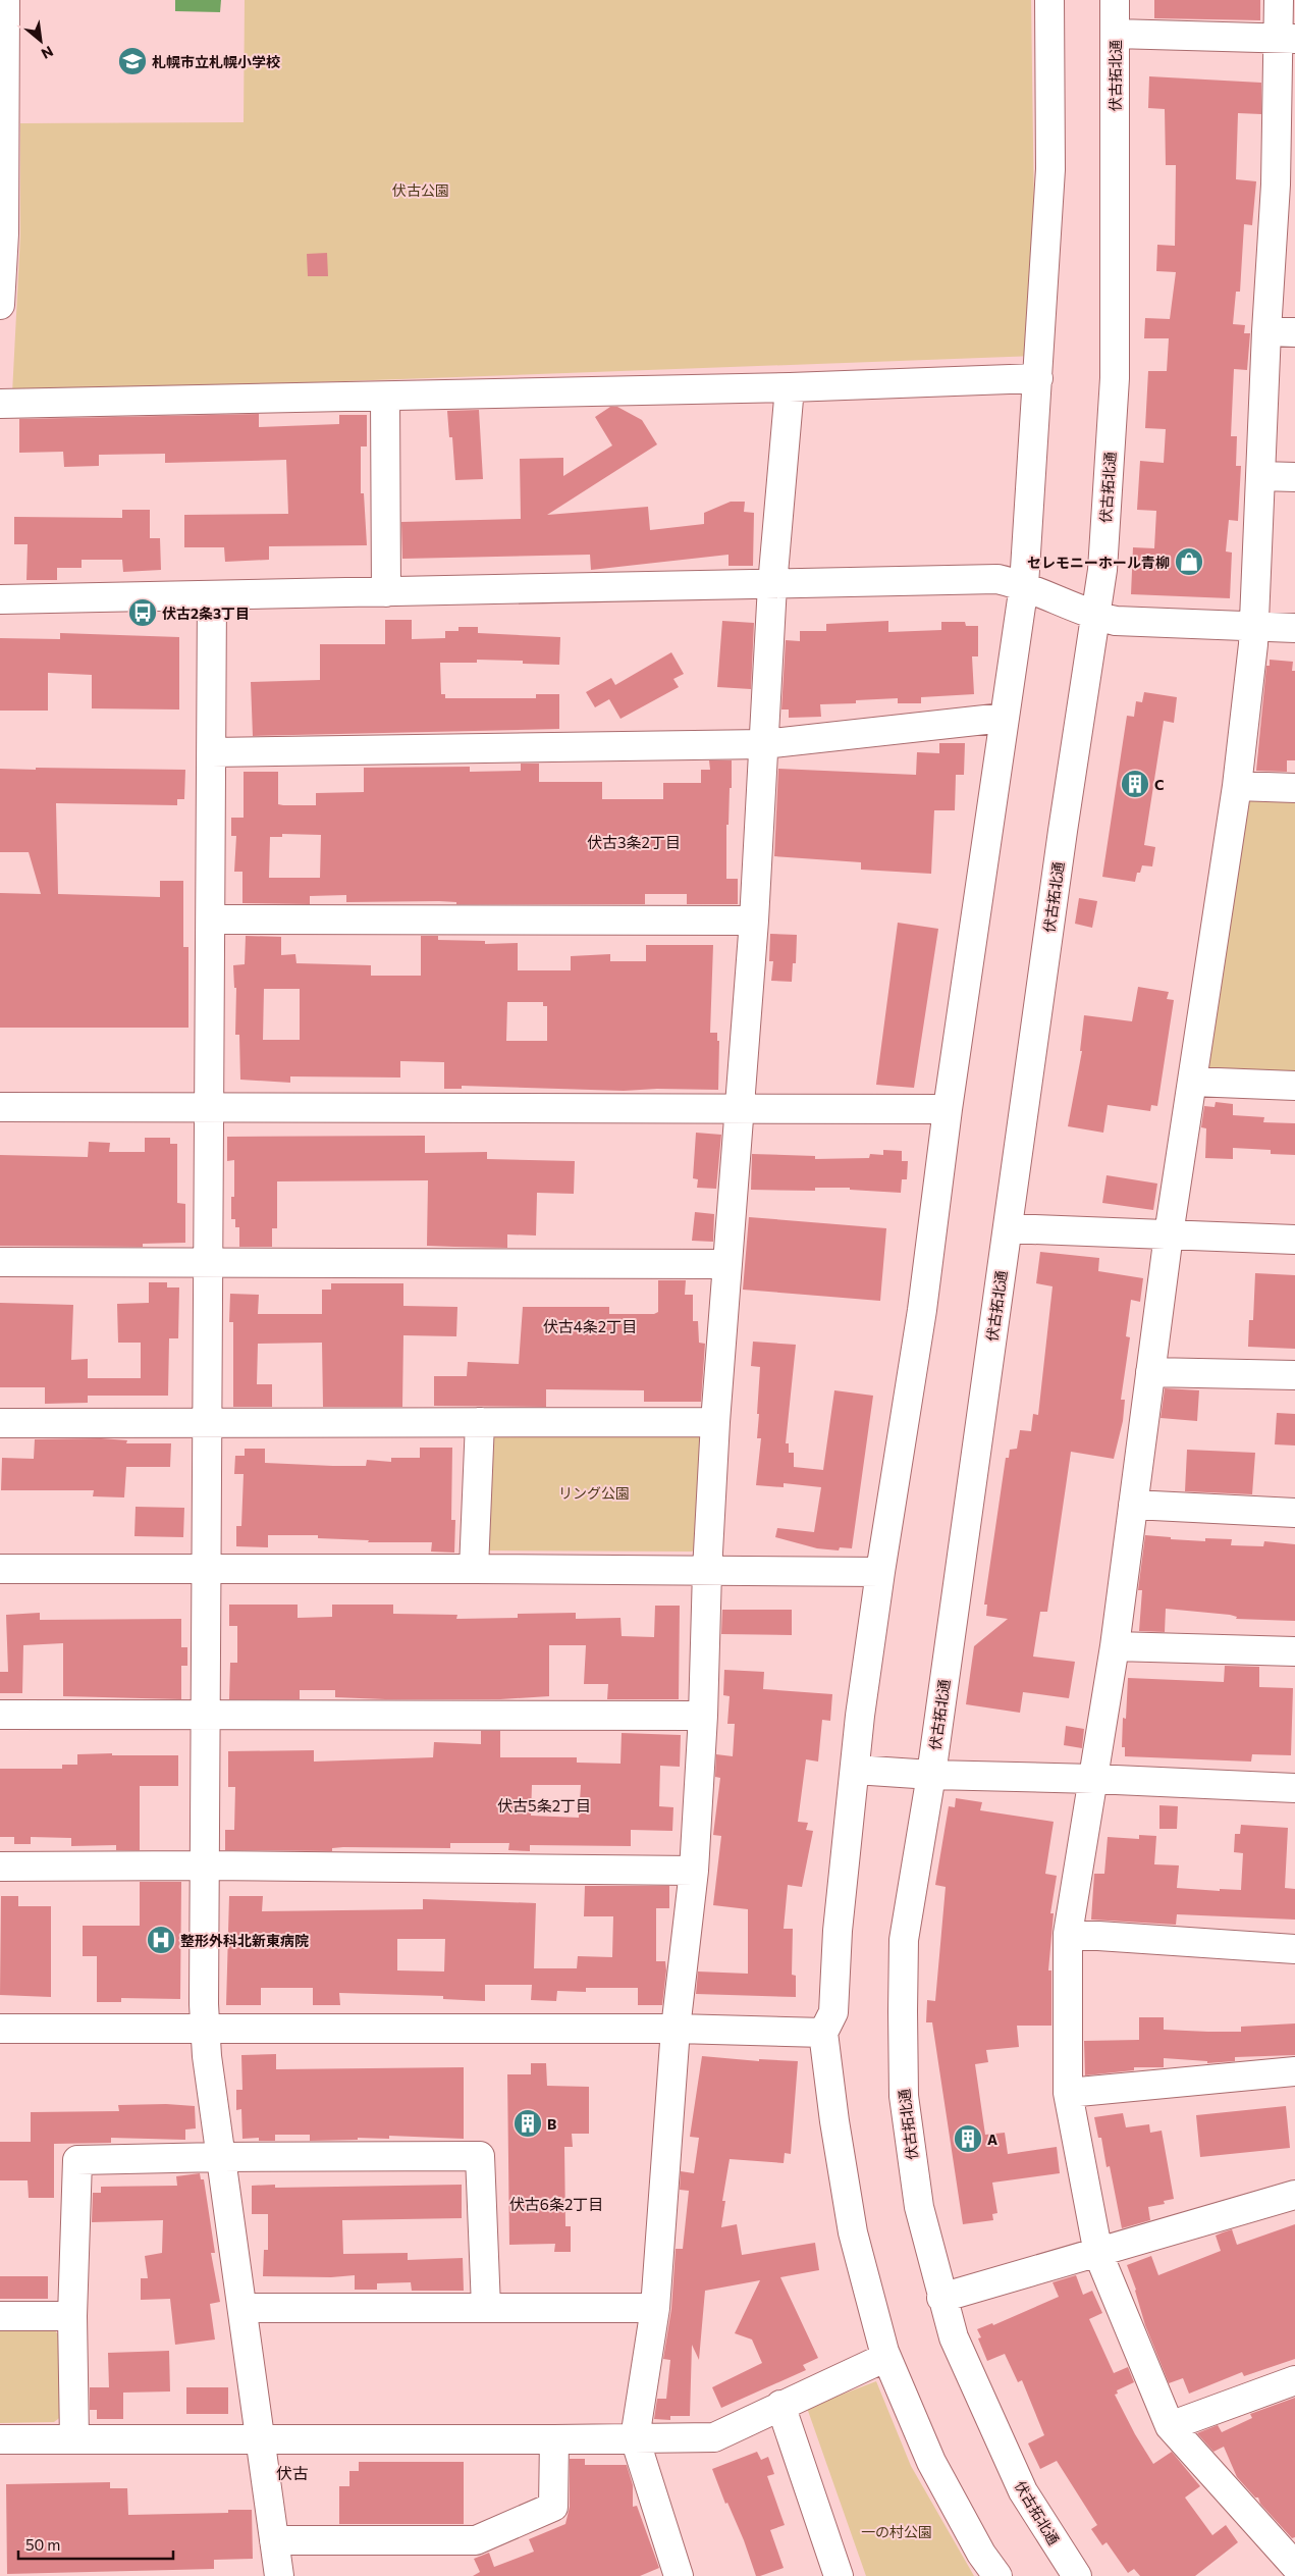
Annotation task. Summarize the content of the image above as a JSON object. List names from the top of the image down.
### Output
{
  "streets": {
    "street": ["伏古拓北通"]
  },
  "districts": [
    "伏古3条2丁目",
    "伏古4条2丁目",
    "伏古5条2丁目",
    "伏古6条2丁目",
    "伏古"
  ],
  "parks": ["伏古公園", "リング公園", "一の村公園"],
  "places": {
    "school or university": ["札幌市立札幌小学校"],
    "shop": ["セレモニーホール青柳"],
    "bus stop": ["伏古2条3丁目"],
    "building": ["C", "B", "A"],
    "hospital": ["整形外科北新東病院"]
  },
  "scale_bar": "50 m",
  "north": "bottom right"
}
